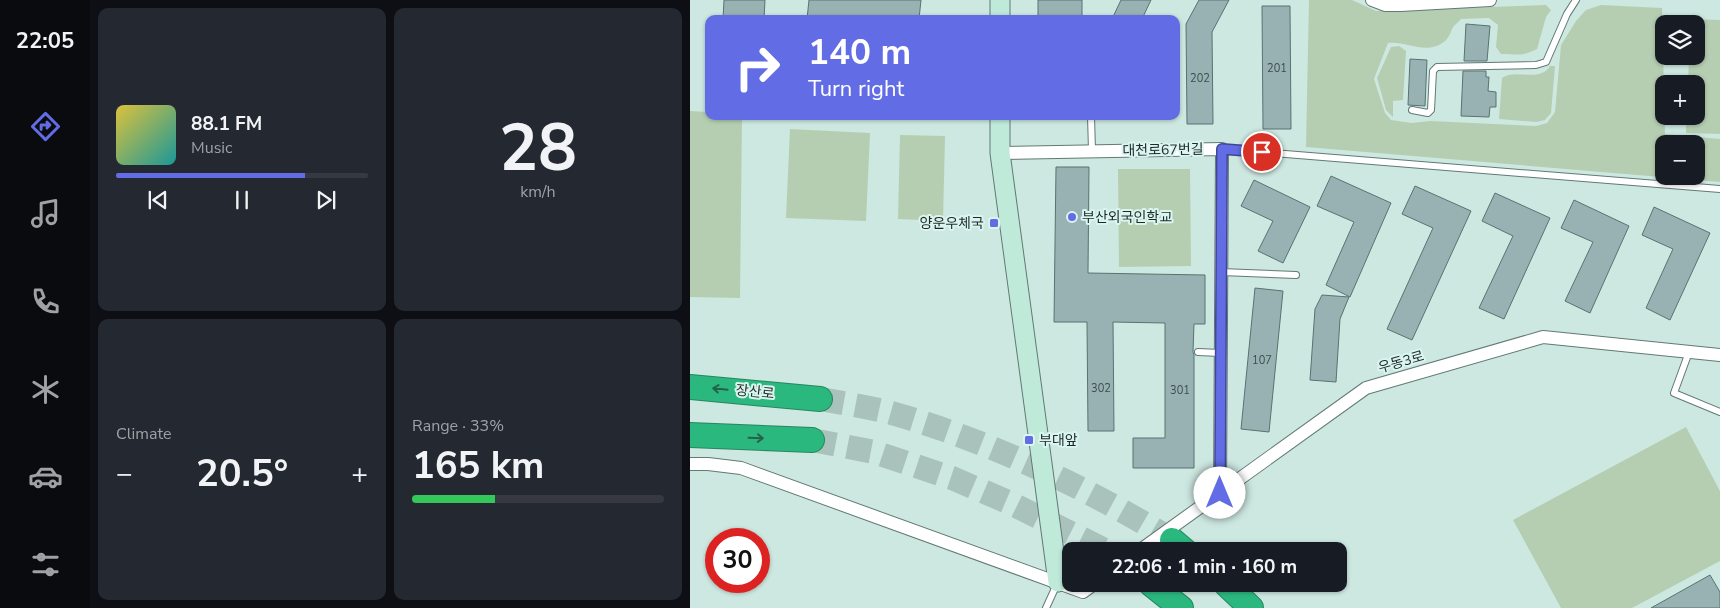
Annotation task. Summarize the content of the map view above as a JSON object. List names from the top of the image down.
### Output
{
  "streets": {
    "highway": ["장산로"],
    "street": ["대천로67번길", "우동3로"]
  },
  "crossings": [
    ["대천로67번길", "우동3로"]
  ],
  "places": {
    "other": ["부산외국인학교"],
    "transit": ["양운우체국", "부대앞"]
  },
  "house_numbers": [
    "201",
    "202",
    "107",
    "302",
    "301"
  ],
  "page": {
    "tabs": "22:05",
    "tile": [
      ["28", "km/h"],
      "Climate",
      ["Range · 33%", "165 km"]
    ],
    "map_buttons": ["+", "−"],
    "turn": ["140 m", "Turn right"],
    "song": ["88.1 FM", "Music"],
    "heat": ["−", "20.5°", "+"],
    "limit": "30",
    "trip": "22:06 · 1 min · 160 m"
  }
}
